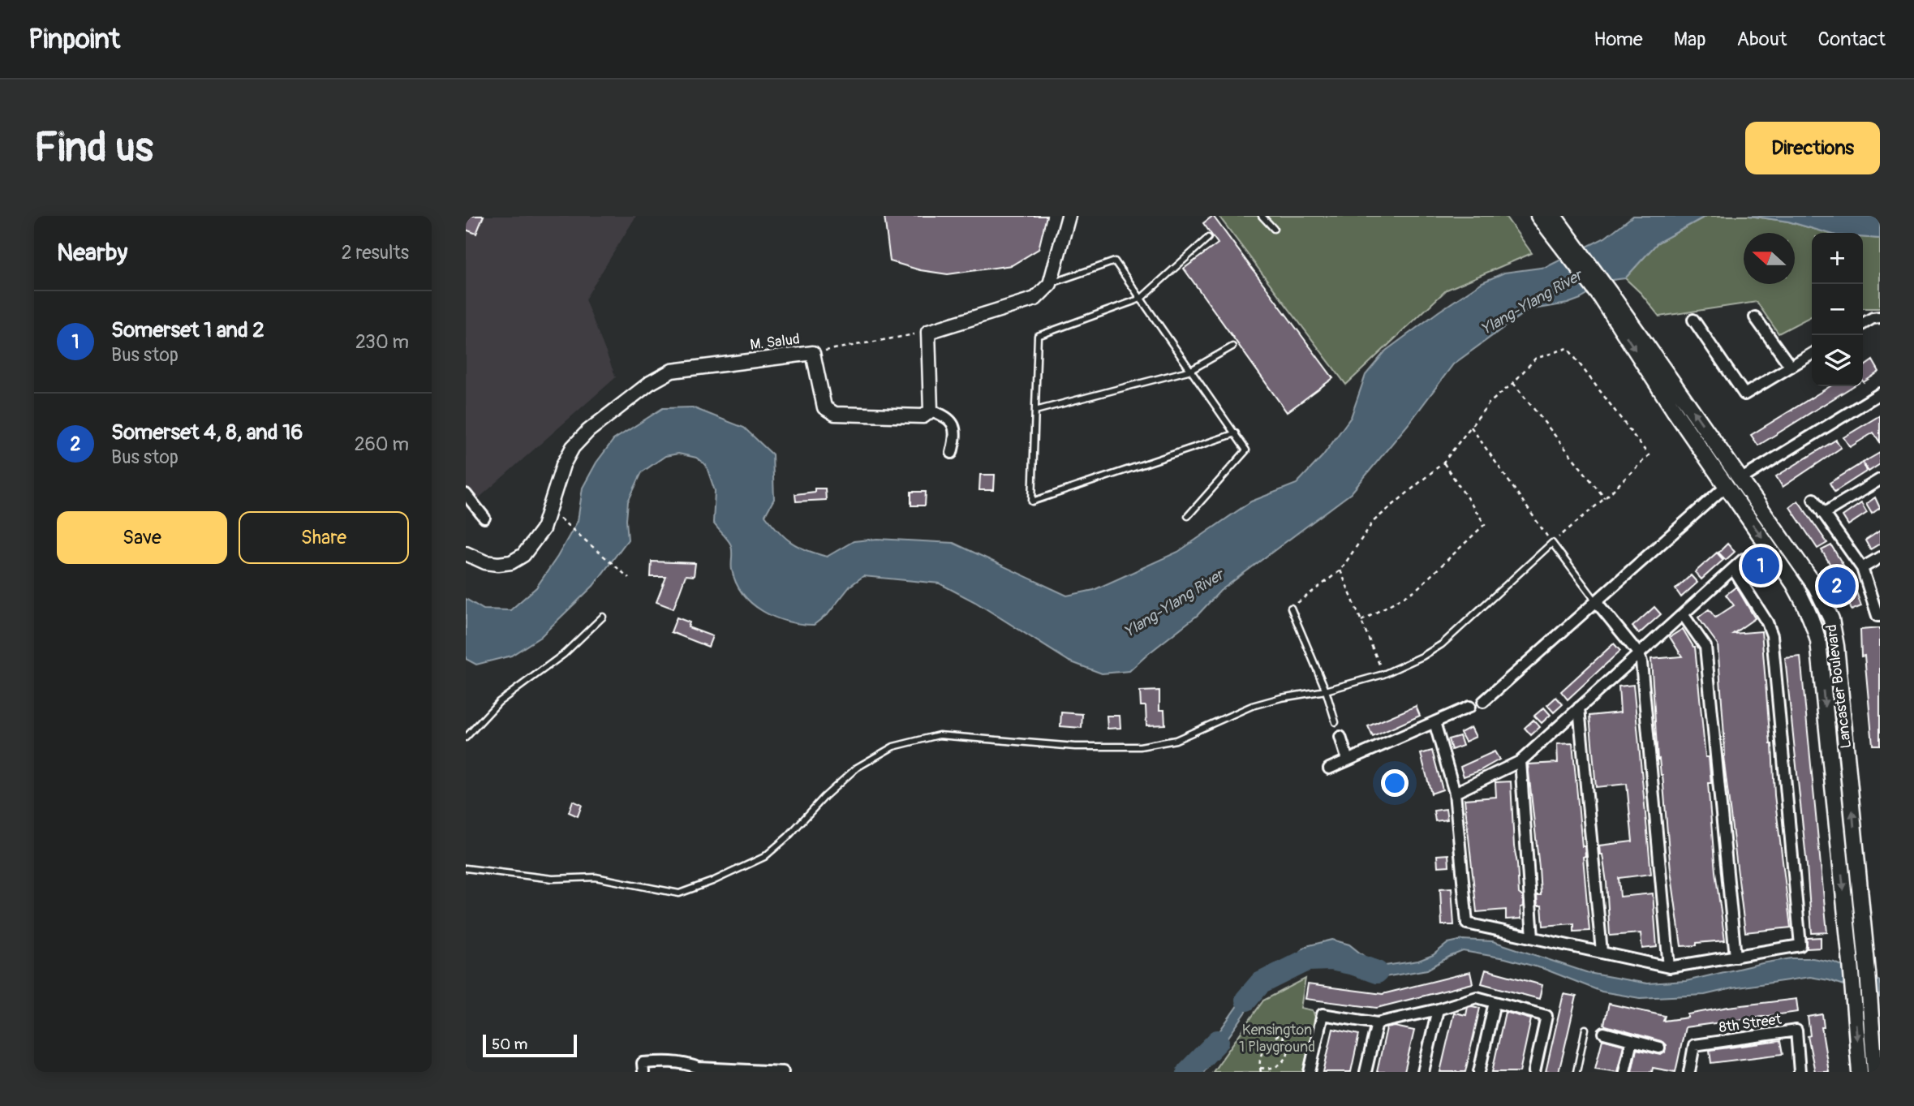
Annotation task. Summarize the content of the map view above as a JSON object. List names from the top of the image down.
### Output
{
  "streets": {
    "main road": ["Lancaster Boulevard"],
    "street": ["M. Salud", "8th Street"]
  },
  "water": ["Ylang-Ylang River"],
  "parks": ["Kensington 1 Playground"],
  "scale_bar": "50 m",
  "north": "left",
  "page": {
    "header": "Pinpoint",
    "nav": [
      "Home",
      "Map",
      "About",
      "Contact"
    ],
    "buttons": [
      "Directions",
      ["Save", "Share"]
    ],
    "title": "Find us",
    "heading": ["Nearby", "2 results"],
    "map_buttons": ["+", "−"],
    "list": [
      {
        "mark": "1",
        "name": "Somerset 1 and 2",
        "note": "Bus stop",
        "value": "230 m"
      },
      {
        "mark": "2",
        "name": "Somerset 4, 8, and 16",
        "note": "Bus stop",
        "value": "260 m"
      }
    ],
    "pins": ["1", "2"],
    "scale": "50 m"
  }
}
